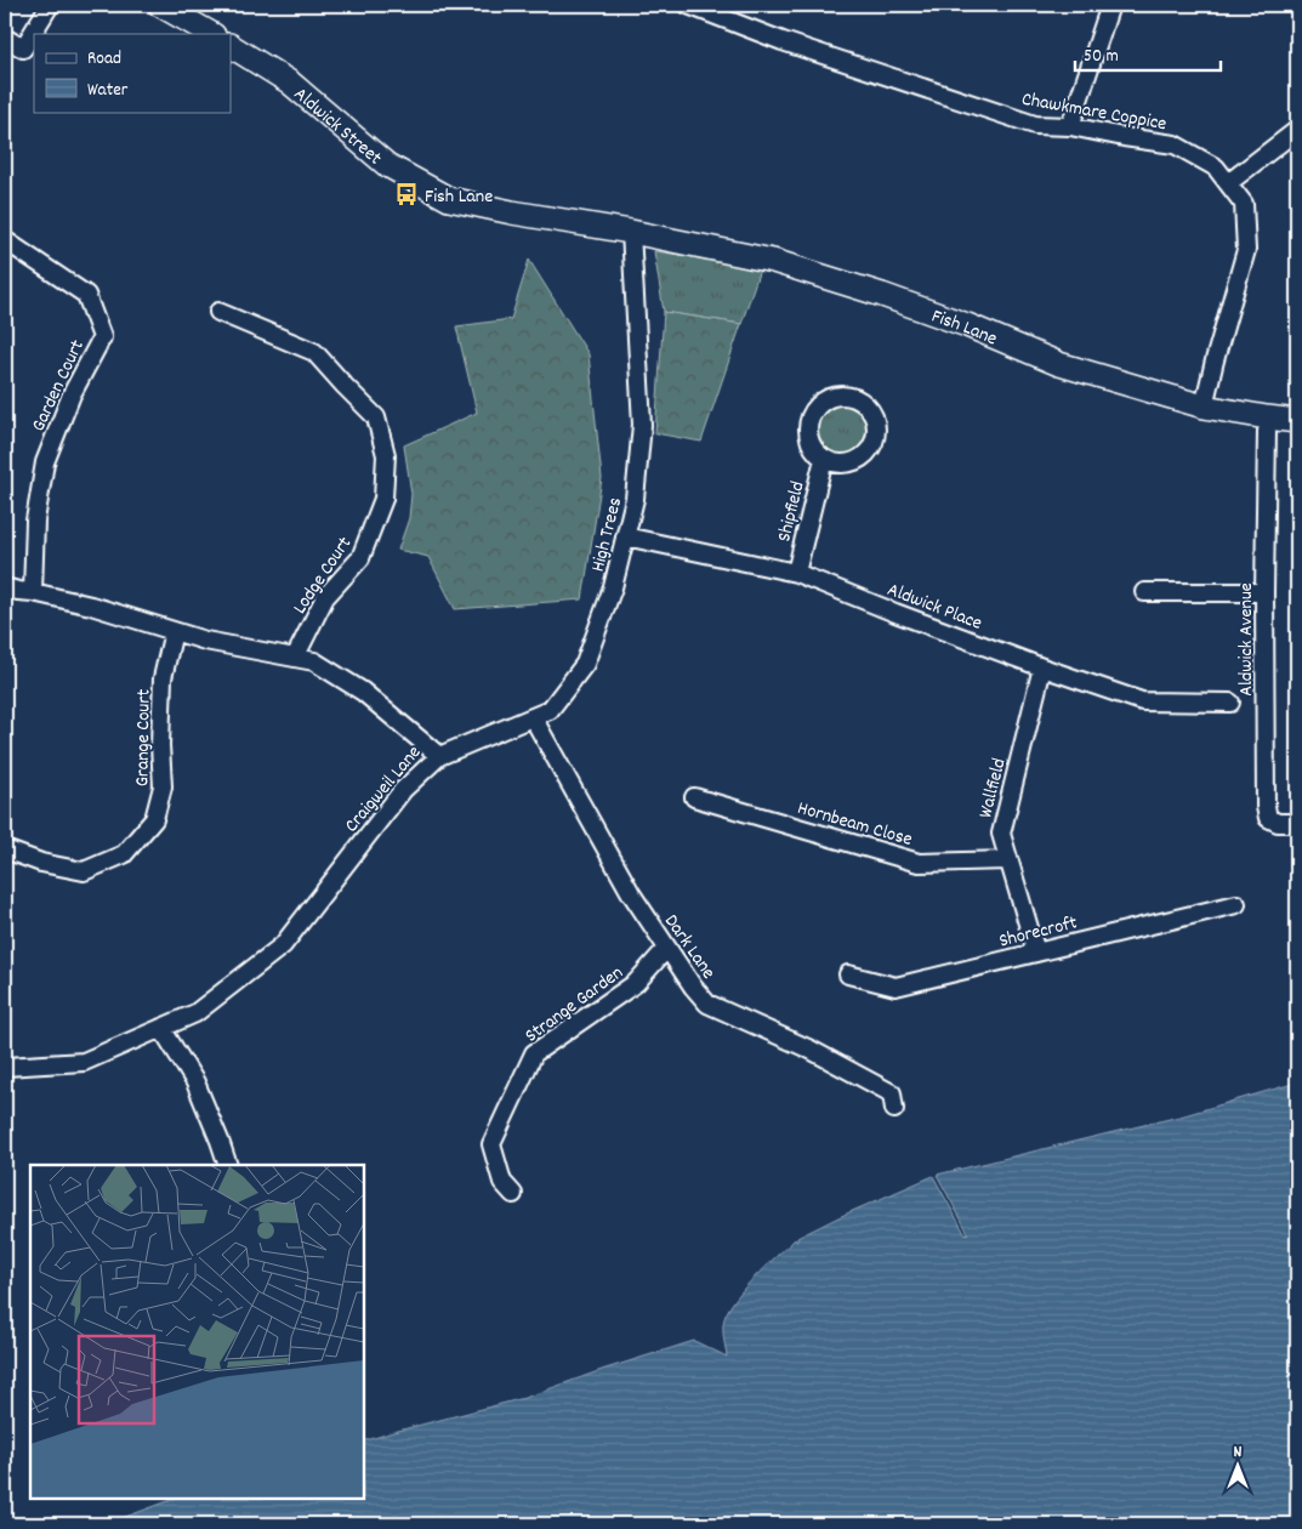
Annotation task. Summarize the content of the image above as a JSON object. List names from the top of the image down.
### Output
{
  "streets": {
    "street": [
      "Chawkmare Coppice",
      "Aldwick Street",
      "Fish Lane",
      "Garden Court",
      "Shipfield",
      "High Trees",
      "Lodge Court",
      "Aldwick Place",
      "Aldwick Avenue",
      "Grange Court",
      "Craigweil Lane",
      "Wallfield",
      "Hornbeam Close",
      "Shorecroft",
      "Dark Lane",
      "Strange Garden"
    ]
  },
  "crossings": [
    ["Chawkmare Coppice", "Fish Lane"],
    ["Aldwick Street", "Fish Lane"],
    ["Aldwick Street", "High Trees"],
    ["Fish Lane", "High Trees"],
    ["Garden Court", "Craigweil Lane"],
    ["Shipfield", "Aldwick Place"],
    ["High Trees", "Aldwick Place"],
    ["High Trees", "Craigweil Lane"],
    ["High Trees", "Dark Lane"],
    ["Lodge Court", "Craigweil Lane"],
    ["Aldwick Place", "Wallfield"],
    ["Grange Court", "Craigweil Lane"],
    ["Wallfield", "Hornbeam Close"],
    ["Wallfield", "Shorecroft"],
    ["Dark Lane", "Strange Garden"]
  ],
  "places": {
    "bus stop": ["Fish Lane"]
  },
  "legend": ["Road", "Water"],
  "scale_bar": "50 m",
  "north": "top"
}
